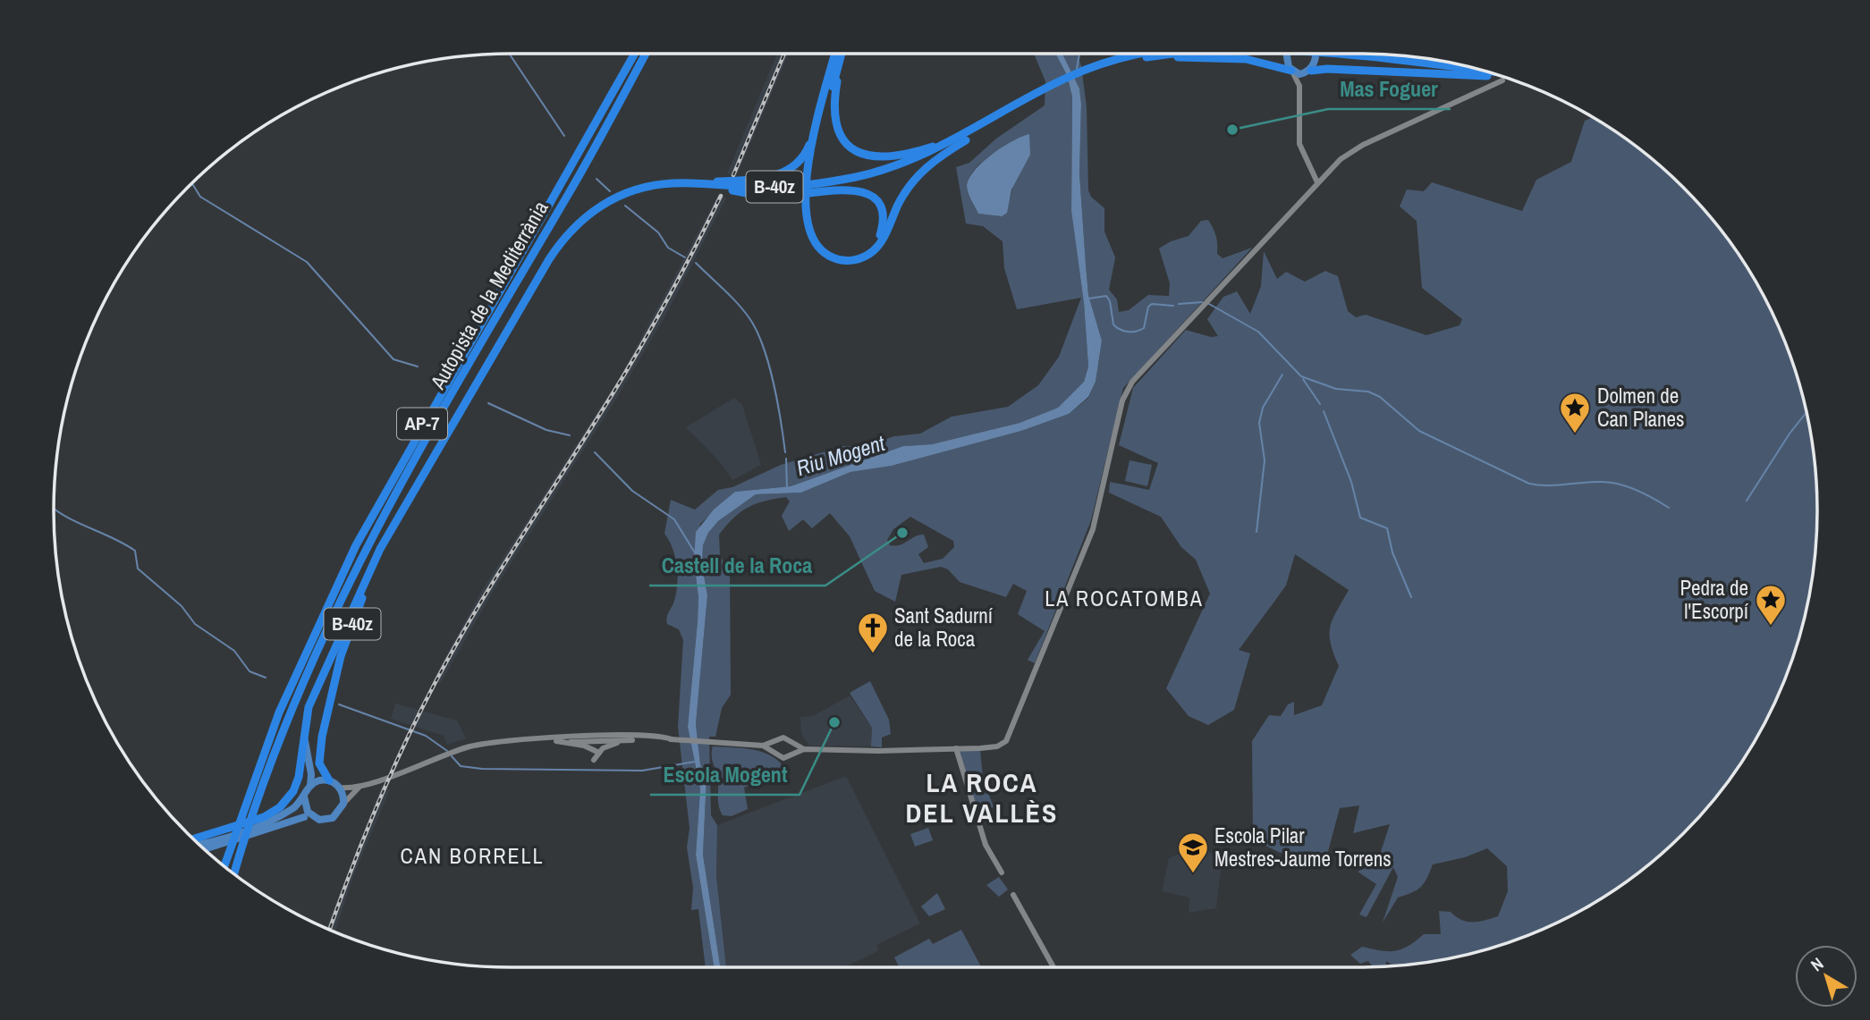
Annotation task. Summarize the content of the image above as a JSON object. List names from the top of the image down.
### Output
{
  "streets": {
    "highway": ["B-40z", "Autopista de la Mediterrània", "AP-7"]
  },
  "districts": ["LA ROCATOMBA", "LA ROCA DEL VALLÈS", "CAN BORRELL"],
  "water": ["Riu Mogent"],
  "places": {
    "other": ["Mas Foguer", "Castell de la Roca", "Escola Mogent"],
    "place": ["Dolmen de Can Planes", "Pedra de l'Escorpí"],
    "church": ["Sant Sadurní de la Roca"],
    "school or university": ["Escola Pilar Mestres-Jaume Torrens"]
  },
  "north": "top left"
}
